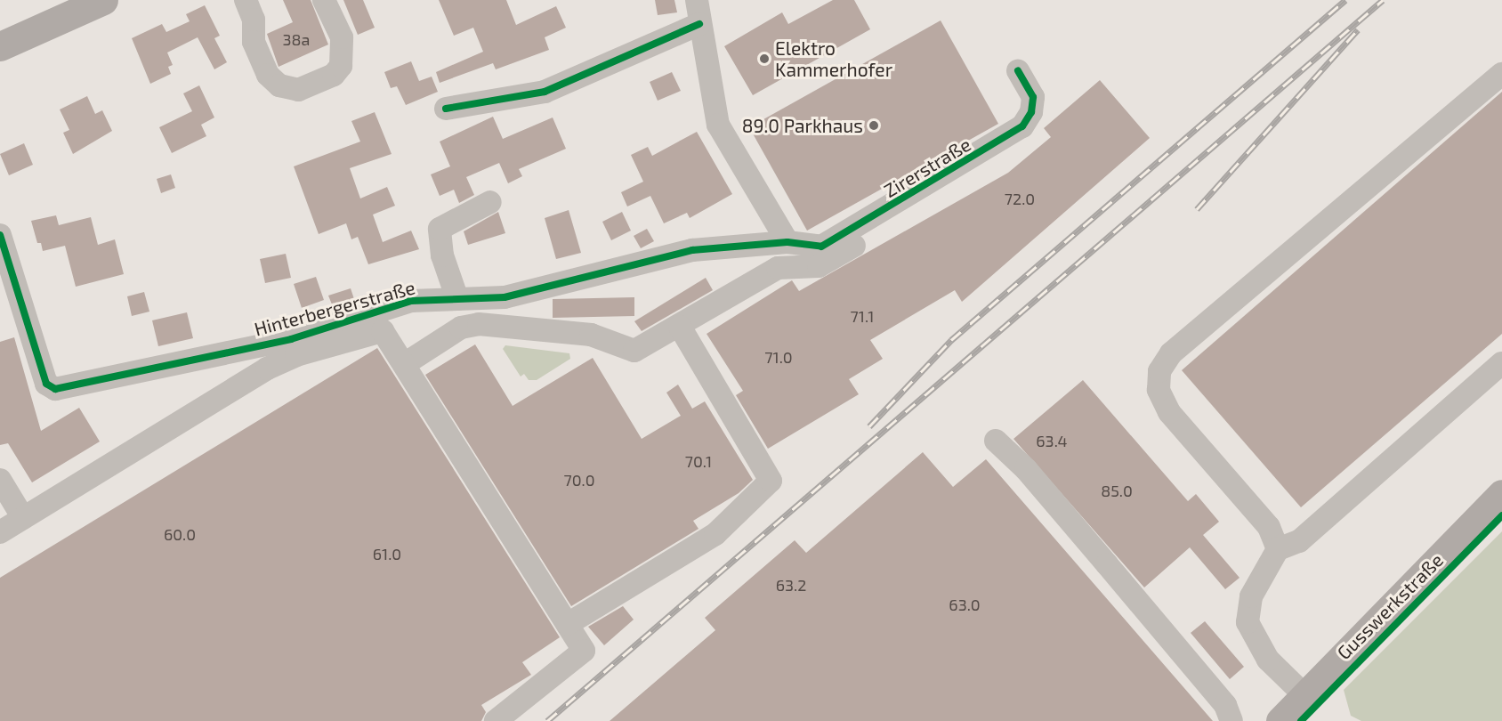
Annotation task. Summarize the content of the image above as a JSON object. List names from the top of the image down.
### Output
{
  "streets": {
    "main road": ["Gusswerkstraße"],
    "street": ["Zirerstraße", "Hinterbergerstraße"]
  },
  "crossings": [
    ["Zirerstraße", "Hinterbergerstraße"]
  ],
  "places": ["Elektro Kammerhofer", "89.0 Parkhaus"],
  "house_numbers": [
    "38a",
    "72.0",
    "71.1",
    "71.0",
    "63.4",
    "70.1",
    "70.0",
    "85.0",
    "60.0",
    "61.0",
    "63.2",
    "63.0"
  ]
}
